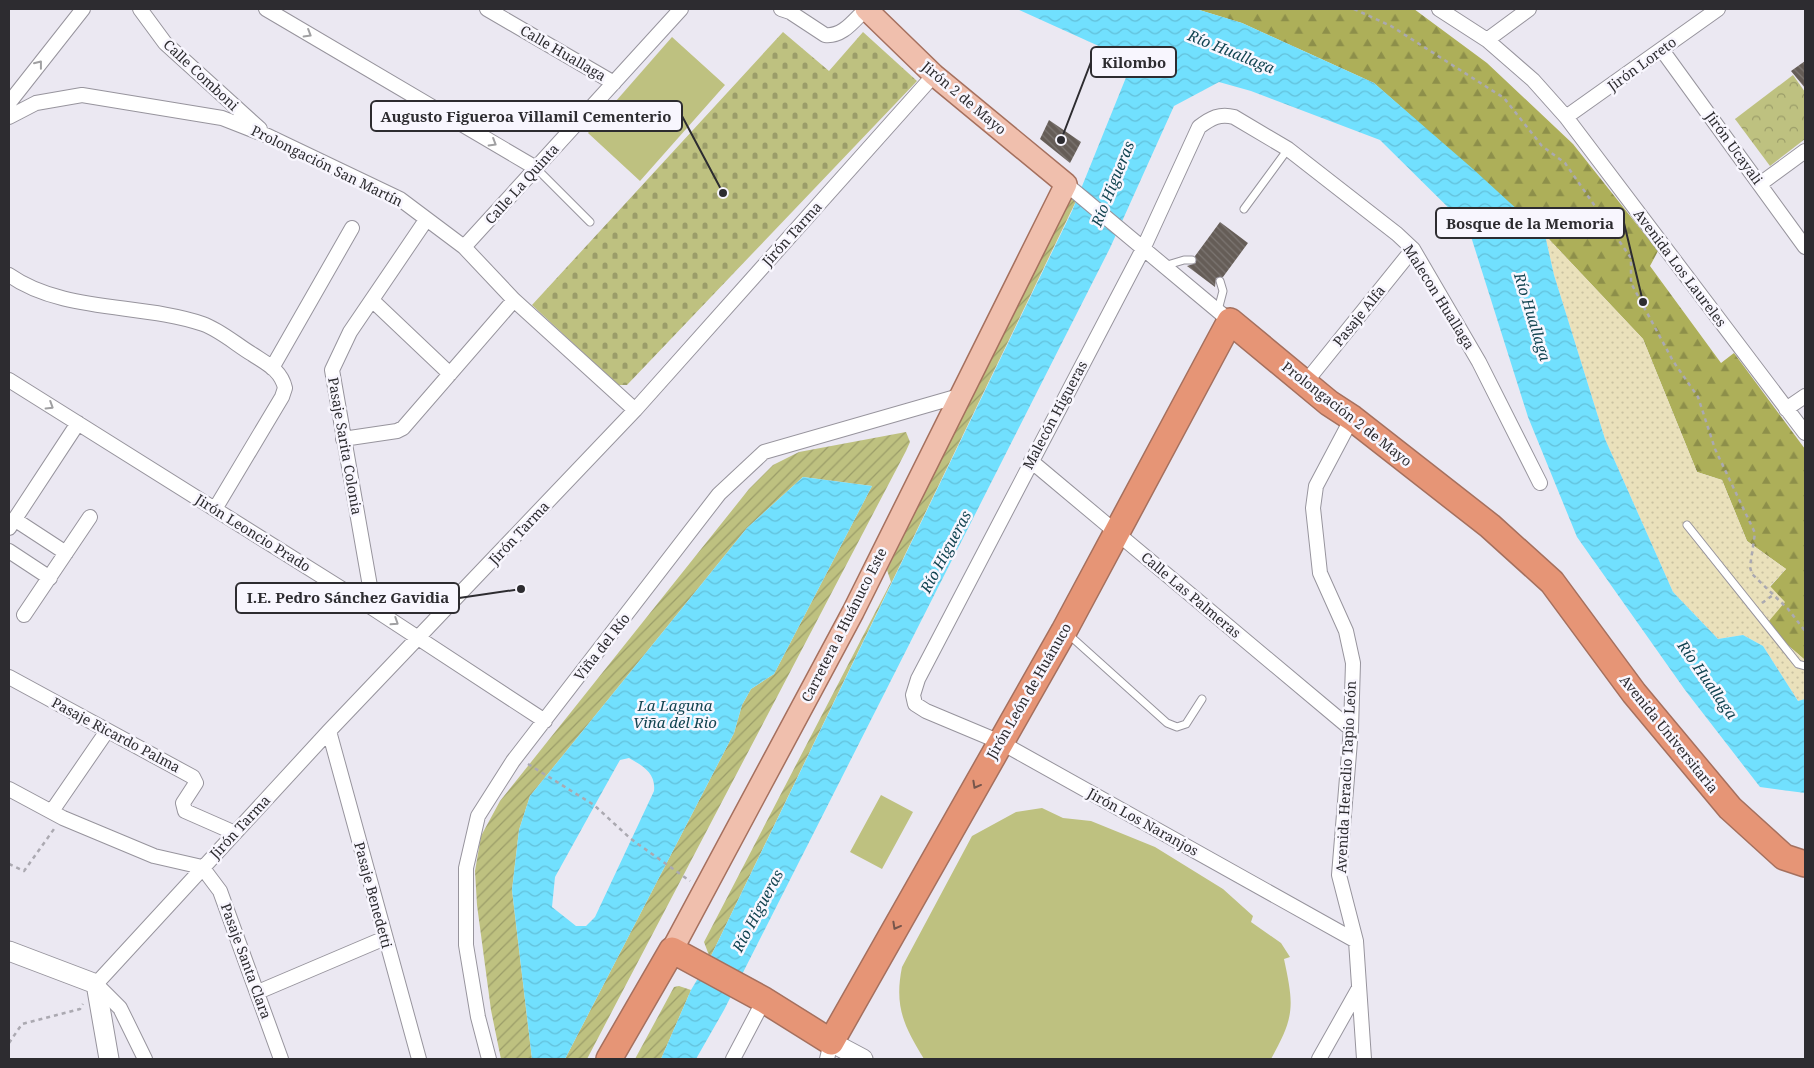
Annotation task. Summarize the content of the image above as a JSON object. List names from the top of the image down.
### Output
{
  "streets": {
    "highway": [
      "Prolongación 2 de Mayo",
      "Carretera a Huánuco Este",
      "Jirón León de Huánuco",
      "Avenida Universitaria"
    ],
    "main road": ["Jirón 2 de Mayo"],
    "street": [
      "Calle Huallaga",
      "Jirón Loreto",
      "Calle Comboni",
      "Jirón Ucayali",
      "Prolongación San Martín",
      "Calle La Quinta",
      "Jirón Tarma",
      "Avenida Los Laureles",
      "Malecon Huallaga",
      "Pasaje Alfa",
      "Malecón Higueras",
      "Pasaje Sarita Colonia",
      "Jirón Leoncio Prado",
      "Calle Las Palmeras",
      "Viña del Río",
      "Pasaje Ricardo Palma",
      "Avenida Heraclio Tapio León",
      "Jirón Los Naranjos",
      "Pasaje Benedetti",
      "Pasaje Santa Clara"
    ]
  },
  "crossings": [
    ["Calle Huallaga", "Calle La Quinta"],
    ["Jirón Loreto", "Jirón Ucayali"],
    ["Jirón Loreto", "Avenida Los Laureles"],
    ["Calle Comboni", "Prolongación San Martín"],
    ["Jirón 2 de Mayo", "Jirón Tarma"],
    ["Jirón 2 de Mayo", "Prolongación 2 de Mayo"],
    ["Jirón 2 de Mayo", "Carretera a Huánuco Este"],
    ["Prolongación San Martín", "Calle La Quinta"],
    ["Prolongación San Martín", "Jirón Tarma"],
    ["Prolongación San Martín", "Pasaje Sarita Colonia"],
    ["Jirón Tarma", "Jirón Leoncio Prado"],
    ["Jirón Tarma", "Pasaje Ricardo Palma"],
    ["Jirón Tarma", "Pasaje Benedetti"],
    ["Jirón Tarma", "Pasaje Santa Clara"],
    ["Malecon Huallaga", "Pasaje Alfa"],
    ["Malecon Huallaga", "Malecón Higueras"],
    ["Pasaje Alfa", "Prolongación 2 de Mayo"],
    ["Prolongación 2 de Mayo", "Malecón Higueras"],
    ["Prolongación 2 de Mayo", "Carretera a Huánuco Este"],
    ["Prolongación 2 de Mayo", "Jirón León de Huánuco"],
    ["Prolongación 2 de Mayo", "Avenida Universitaria"],
    ["Prolongación 2 de Mayo", "Avenida Heraclio Tapio León"],
    ["Malecón Higueras", "Calle Las Palmeras"],
    ["Malecón Higueras", "Jirón Los Naranjos"],
    ["Pasaje Sarita Colonia", "Jirón Leoncio Prado"],
    ["Jirón Leoncio Prado", "Viña del Río"],
    ["Calle Las Palmeras", "Jirón León de Huánuco"],
    ["Calle Las Palmeras", "Avenida Heraclio Tapio León"],
    ["Carretera a Huánuco Este", "Viña del Río"],
    ["Jirón León de Huánuco", "Jirón Los Naranjos"],
    ["Avenida Heraclio Tapio León", "Jirón Los Naranjos"]
  ],
  "one_way": ["Jirón León de Huánuco"],
  "water": ["Río Huallaga", "Río Higueras", "La Laguna Viña del Rio"],
  "places": [
    "Kilombo",
    "Augusto Figueroa Villamil Cementerio",
    "Bosque de la Memoria",
    "I.E. Pedro Sánchez Gavidia"
  ]
}
